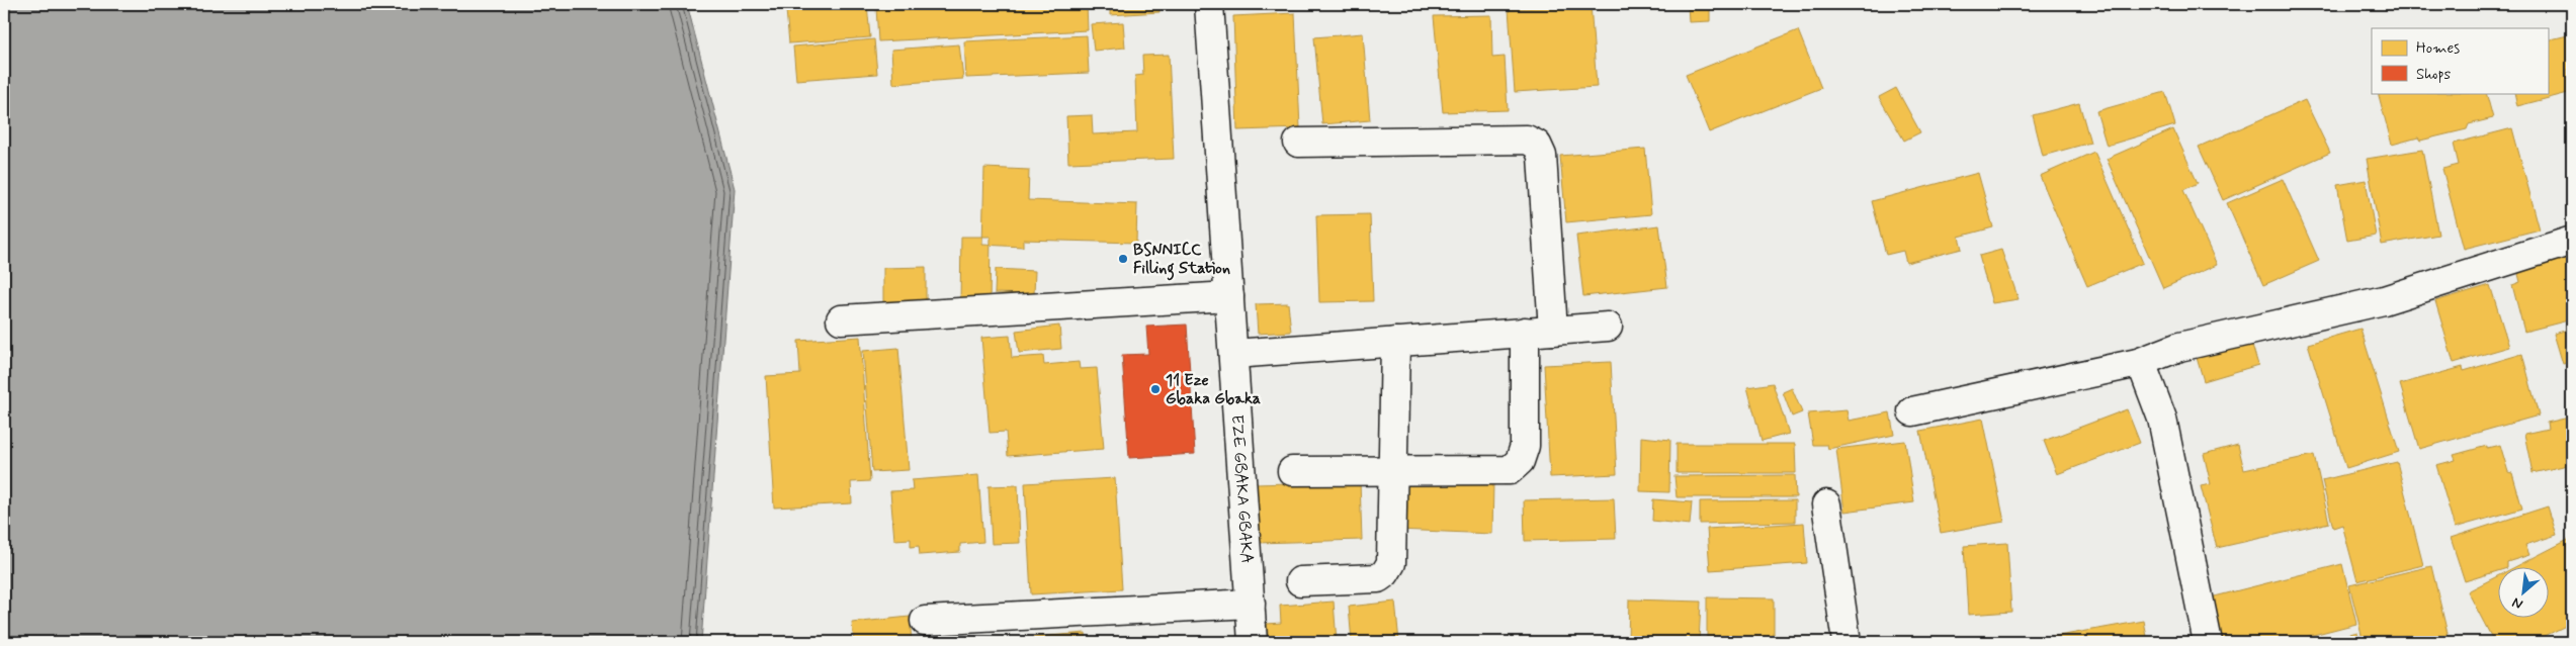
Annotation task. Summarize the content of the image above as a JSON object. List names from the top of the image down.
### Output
{
  "streets": {
    "street": ["EZE GBAKA GBAKA"]
  },
  "places": ["BSNNICC Filling Station", "11 Eze Gbaka Gbaka"],
  "legend": ["Homes", "Shops"],
  "north": "bottom left"
}
